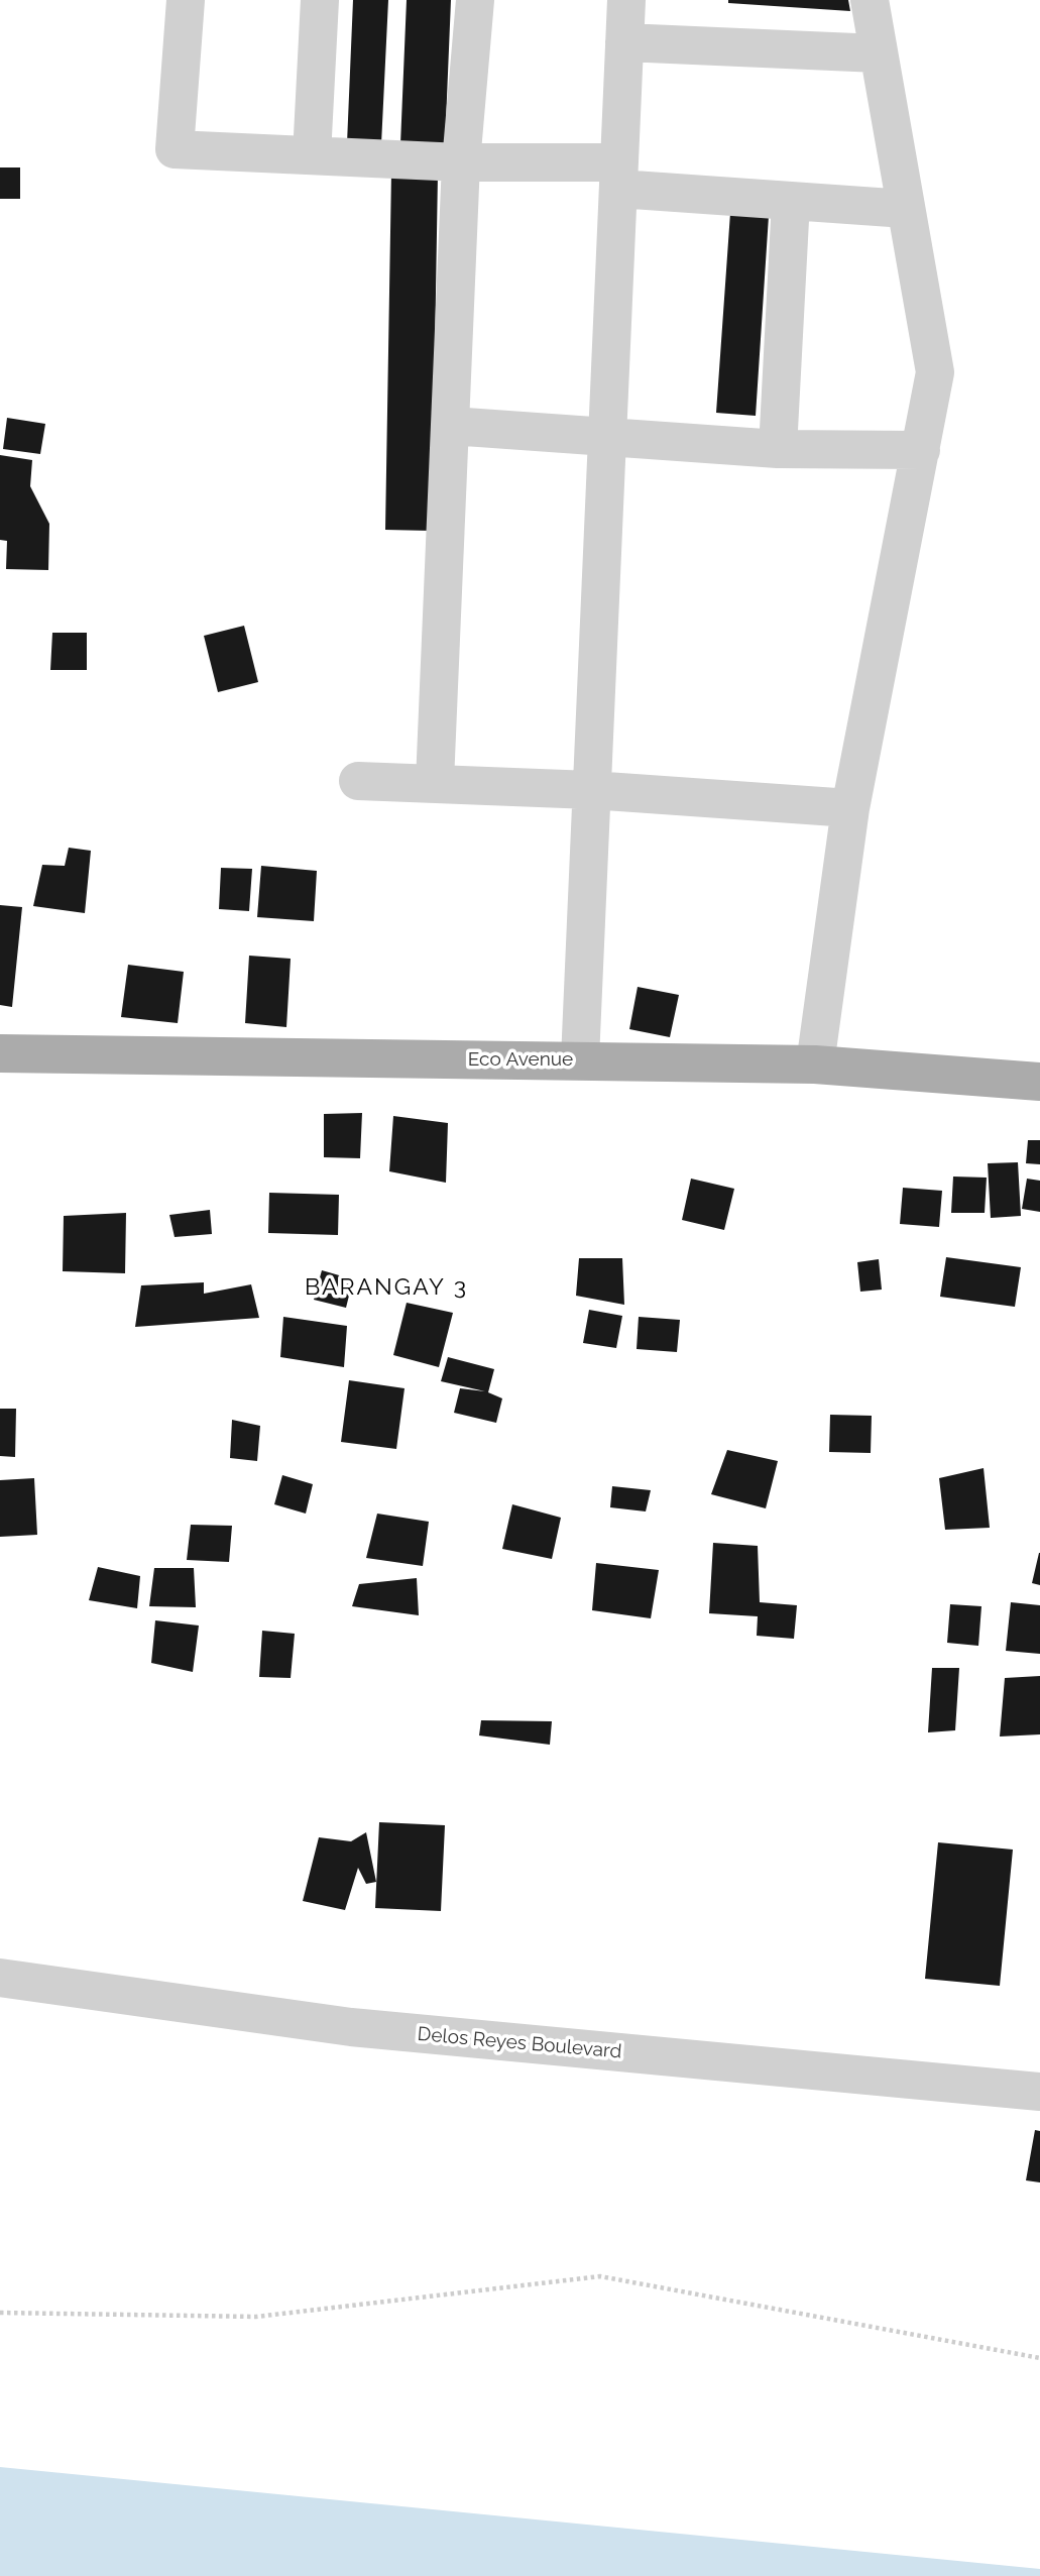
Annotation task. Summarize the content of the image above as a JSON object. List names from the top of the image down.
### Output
{
  "streets": {
    "main road": ["Eco Avenue"],
    "street": ["Delos Reyes Boulevard"]
  },
  "districts": ["BARANGAY 3"]
}
